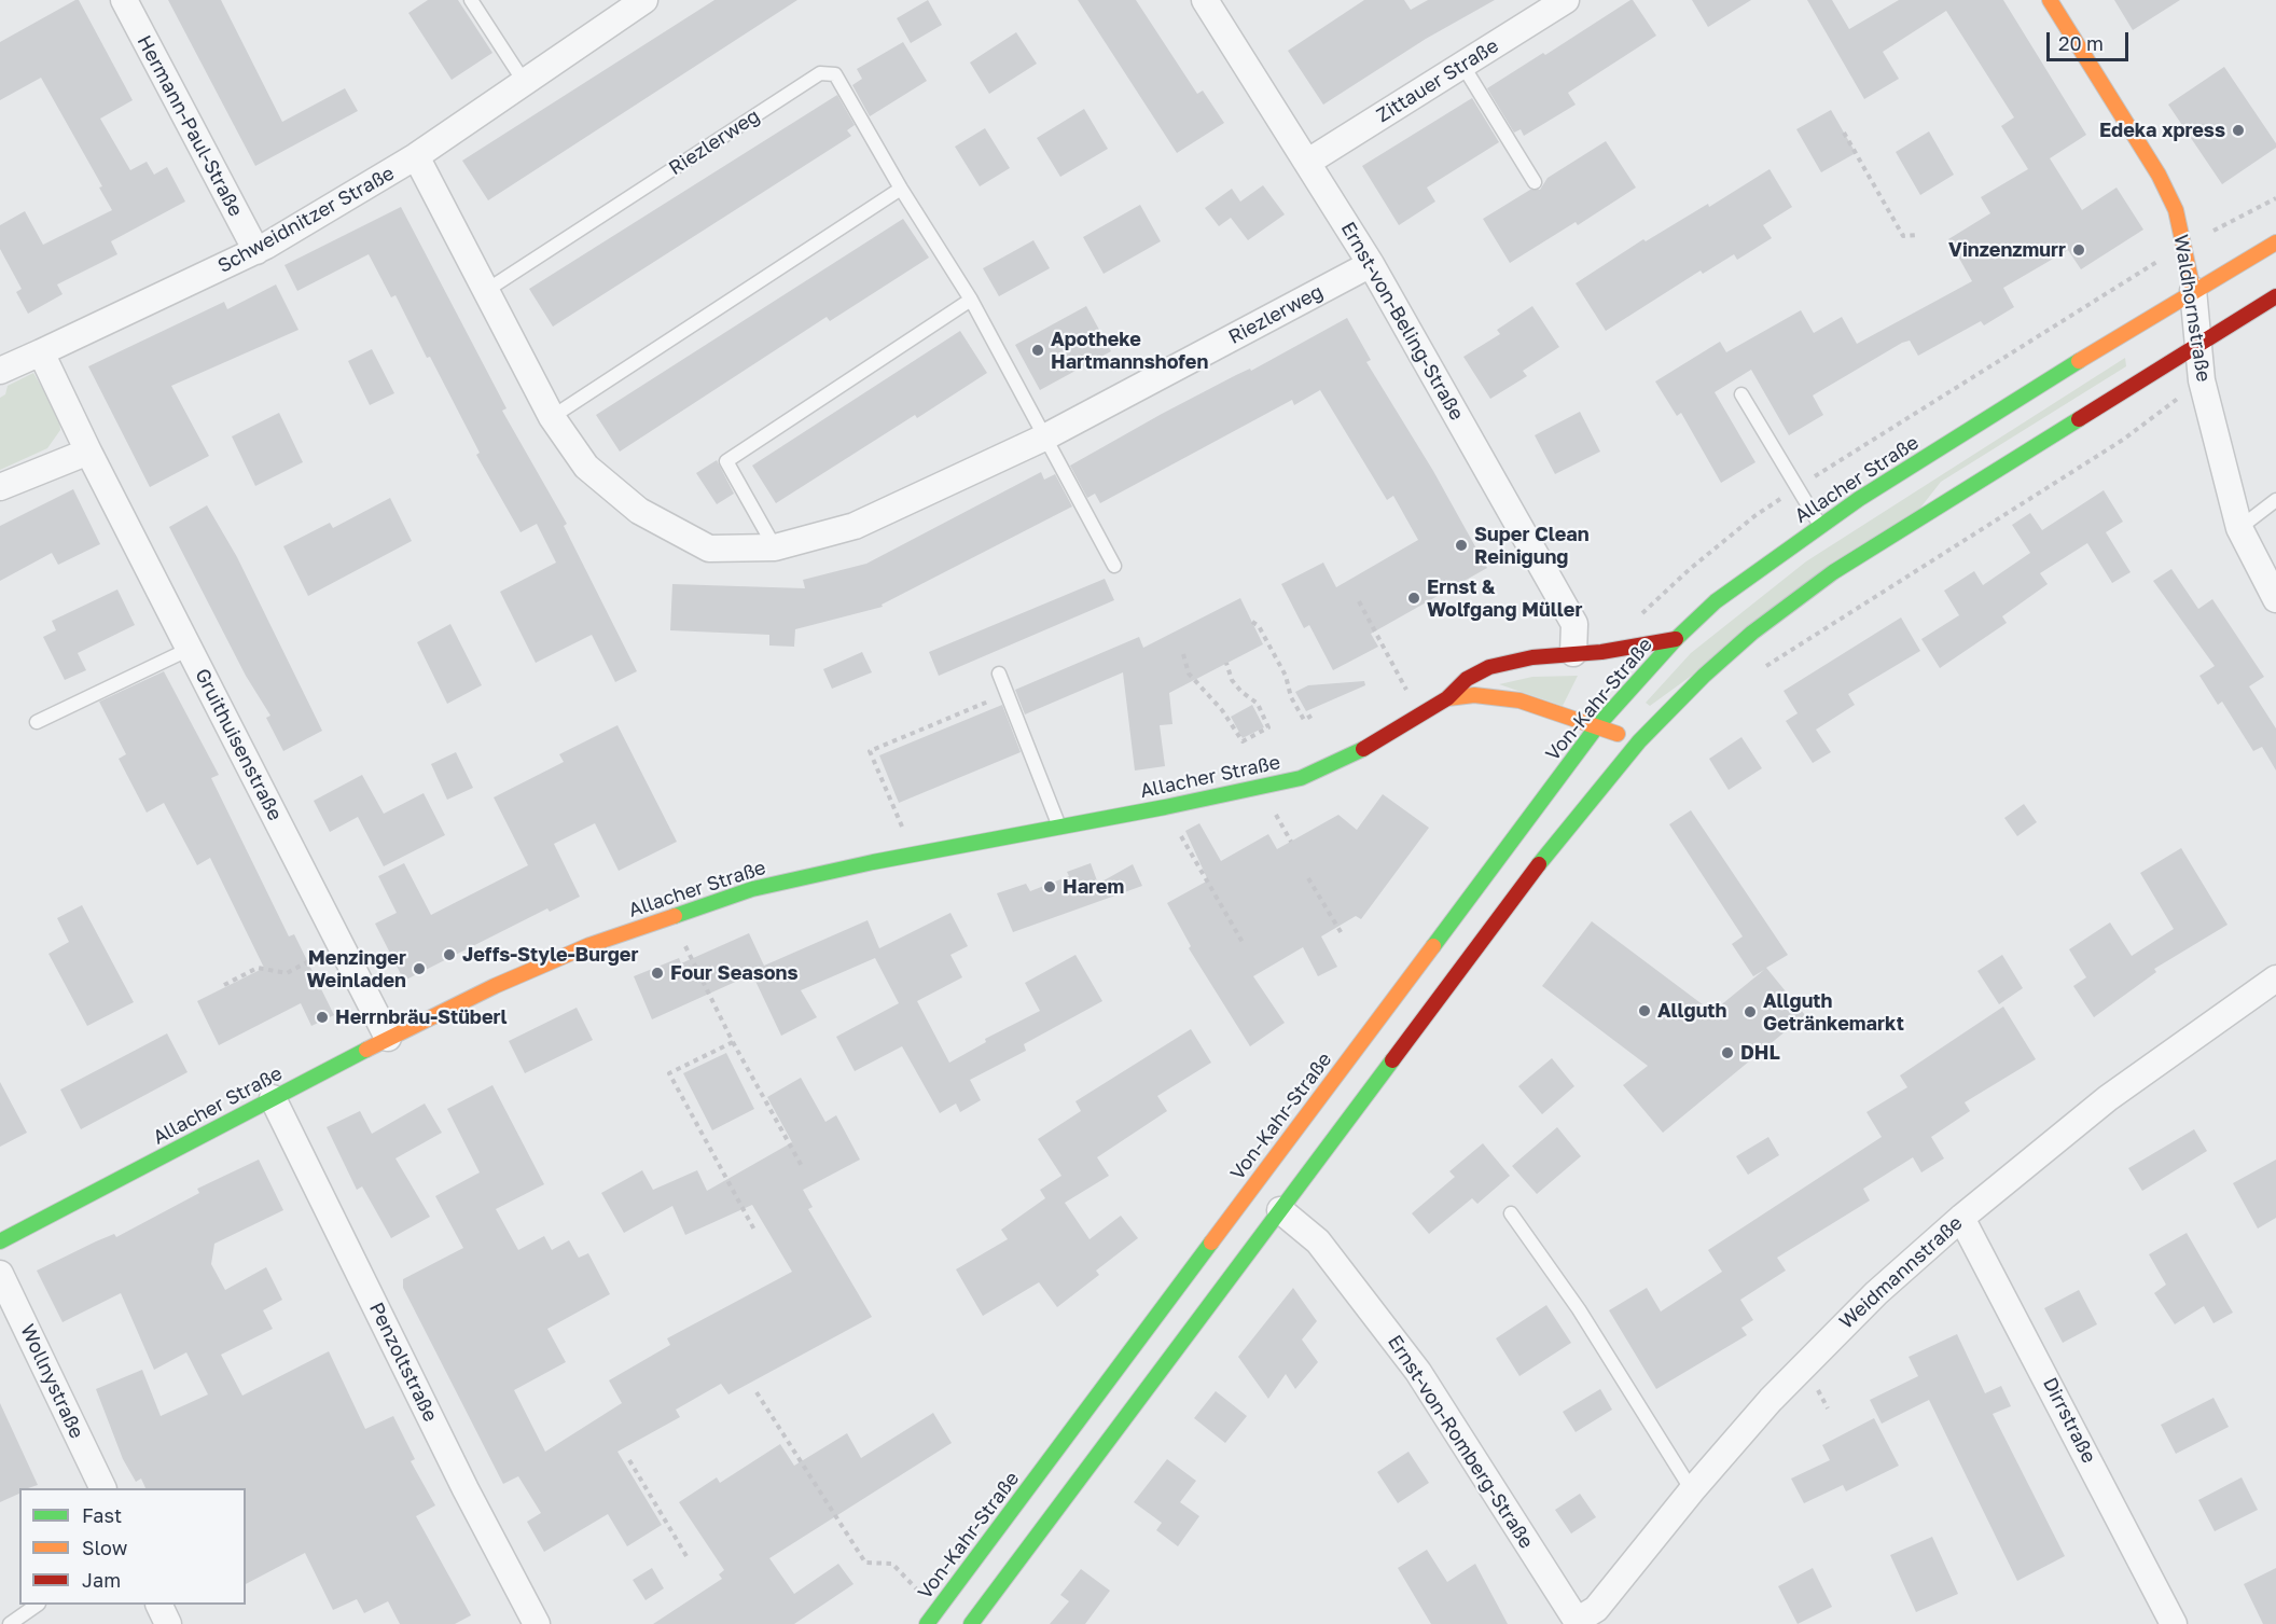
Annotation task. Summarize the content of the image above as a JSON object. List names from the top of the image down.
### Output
{
  "streets": {
    "main road": ["Waldhornstraße", "Allacher Straße", "Von-Kahr-Straße"],
    "street": [
      "Zittauer Straße",
      "Hermann-Paul-Straße",
      "Riezlerweg",
      "Schweidnitzer Straße",
      "Ernst-von-Beling-Straße",
      "Gruithuisenstraße",
      "Weidmannstraße",
      "Penzoltstraße",
      "Wollnystraße",
      "Dirrstraße",
      "Ernst-von-Romberg-Straße"
    ]
  },
  "crossings": [
    ["Zittauer Straße", "Ernst-von-Beling-Straße"],
    ["Hermann-Paul-Straße", "Schweidnitzer Straße"],
    ["Riezlerweg", "Schweidnitzer Straße"],
    ["Riezlerweg", "Ernst-von-Beling-Straße"],
    ["Schweidnitzer Straße", "Gruithuisenstraße"],
    ["Waldhornstraße", "Allacher Straße"],
    ["Ernst-von-Beling-Straße", "Allacher Straße"],
    ["Allacher Straße", "Von-Kahr-Straße"],
    ["Allacher Straße", "Gruithuisenstraße"],
    ["Allacher Straße", "Penzoltstraße"],
    ["Weidmannstraße", "Dirrstraße"],
    ["Weidmannstraße", "Ernst-von-Romberg-Straße"]
  ],
  "places": [
    "Edeka xpress",
    "Vinzenzmurr",
    "Apotheke Hartmannshofen",
    "Super Clean Reinigung",
    "Ernst & Wolfgang Müller",
    "Harem",
    "Jeffs-Style-Burger",
    "Menzinger Weinladen",
    "Four Seasons",
    "Allguth",
    "Allguth Getränkemarkt",
    "Herrnbräu-Stüberl",
    "DHL"
  ],
  "legend": ["Fast", "Slow", "Jam"],
  "scale_bar": "20 m"
}
